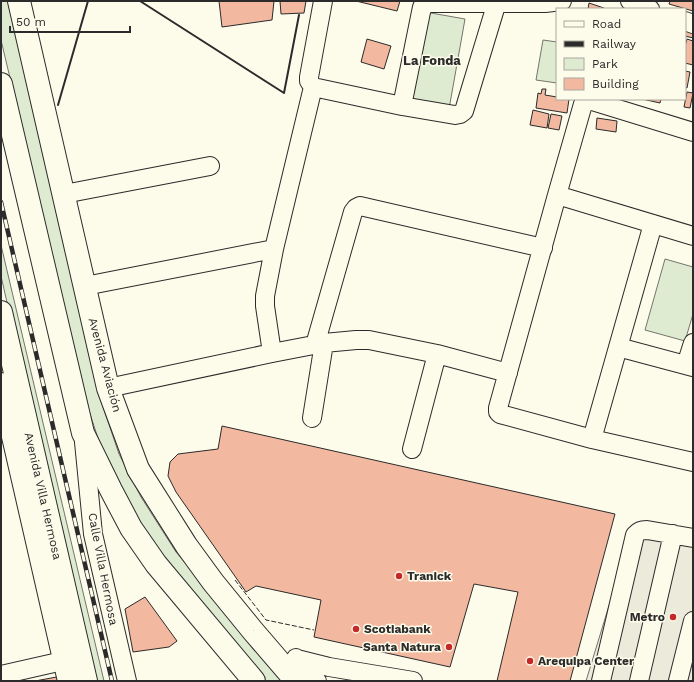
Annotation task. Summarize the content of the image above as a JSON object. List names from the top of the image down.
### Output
{
  "streets": {
    "main road": ["Avenida Aviación", "Avenida Villa Hermosa"],
    "street": ["Calle Villa Hermosa"]
  },
  "districts": ["La Fonda"],
  "places": [
    "Tranick",
    "Metro",
    "Scotiabank",
    "Santa Natura",
    "Arequipa Center"
  ],
  "legend": [
    "Road",
    "Railway",
    "Park",
    "Building"
  ],
  "scale_bar": "50 m"
}
